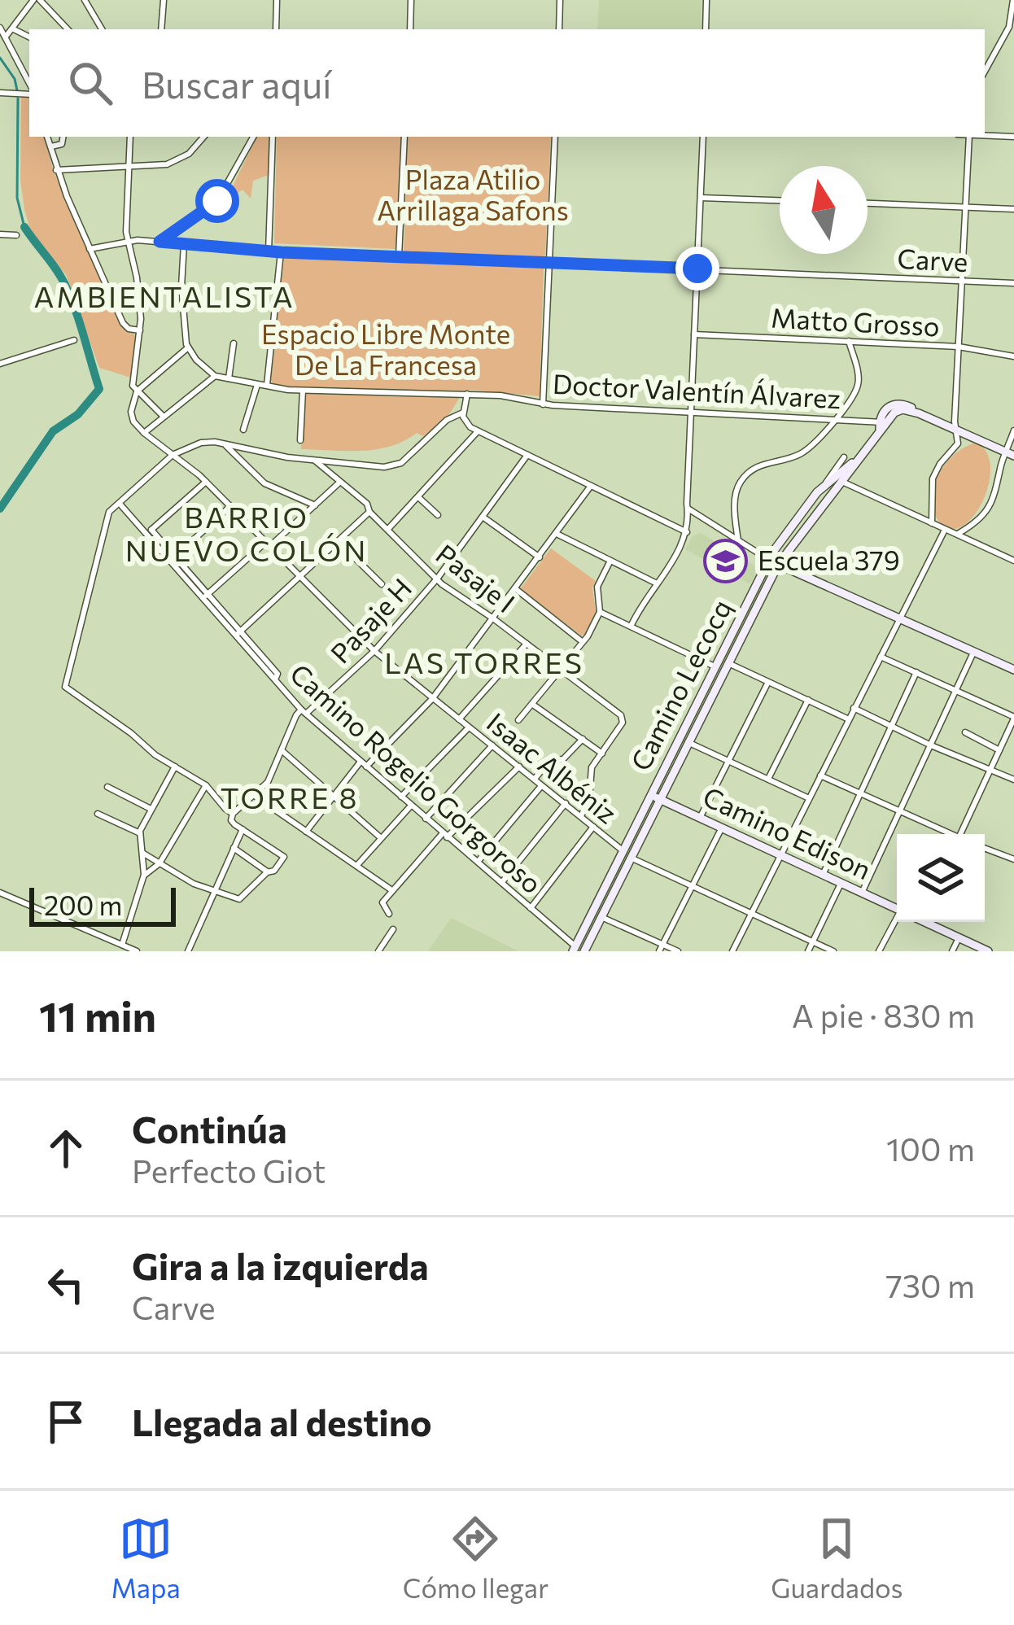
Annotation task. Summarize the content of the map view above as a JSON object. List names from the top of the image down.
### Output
{
  "streets": {
    "street": [
      "Carve",
      "Matto Grosso",
      "Doctor Valentín Álvarez",
      "Pasaje I",
      "Pasaje H",
      "Camino Lecocq",
      "Isaac Albéniz",
      "Camino Rogelio Gorgoroso",
      "Camino Edison"
    ]
  },
  "crossings": [
    ["Doctor Valentín Álvarez", "Camino Lecocq"],
    ["Pasaje I", "Pasaje H"],
    ["Pasaje H", "Isaac Albéniz"],
    ["Pasaje H", "Camino Rogelio Gorgoroso"],
    ["Camino Lecocq", "Isaac Albéniz"],
    ["Camino Lecocq", "Camino Rogelio Gorgoroso"],
    ["Camino Lecocq", "Camino Edison"]
  ],
  "districts": [
    "AMBIENTALISTA",
    "BARRIO NUEVO COLÓN",
    "LAS TORRES",
    "TORRE 8"
  ],
  "parks": ["Plaza Atilio Arrillaga Safons", "Espacio Libre Monte De La Francesa"],
  "places": {
    "school or university": ["Escuela 379"]
  },
  "scale_bar": "200 m",
  "north": "top",
  "page": {
    "search": "Buscar aquí",
    "scale": "200 m",
    "heading": ["11 min", "A pie · 830 m"],
    "list": [
      ["Continúa", "Perfecto Giot", "100 m"],
      ["Gira a la izquierda", "Carve", "730 m"],
      "Llegada al destino"
    ],
    "nav": ["Mapa", "Cómo llegar", "Guardados"]
  }
}
